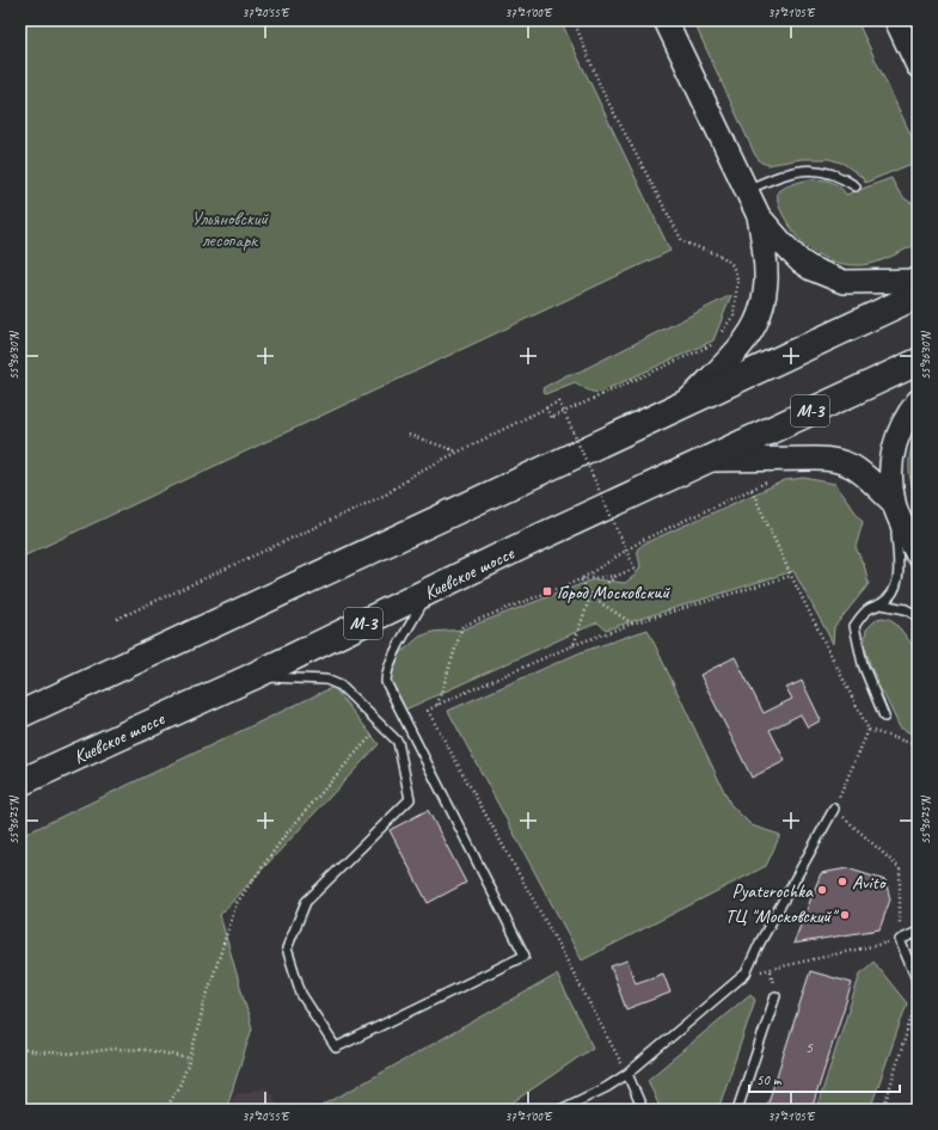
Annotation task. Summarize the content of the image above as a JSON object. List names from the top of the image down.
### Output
{
  "streets": {
    "highway": ["М-3", "Киевское шоссе"]
  },
  "parks": ["Ульяновский лесопарк"],
  "places": {
    "transit": ["Город Московский"],
    "other": ["Avito", "Pyaterochka", "ТЦ \"Московский\""]
  },
  "house_numbers": ["5"],
  "scale_bar": "50 m",
  "coordinates": [
    "37°20'55\"E",
    "37°21'00\"E",
    "37°21'05\"E",
    "55°36'30\"N",
    "55°36'25\"N"
  ]
}
